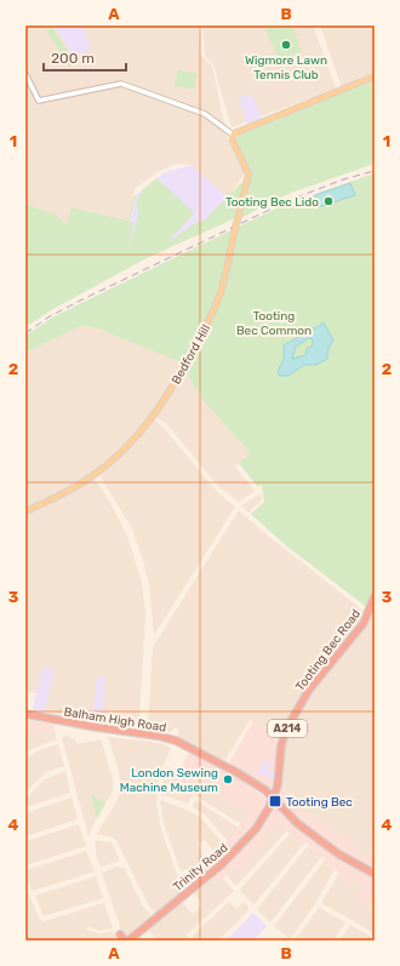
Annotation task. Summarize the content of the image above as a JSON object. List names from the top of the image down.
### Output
{
  "streets": {
    "highway": [
      "Tooting Bec Road",
      "Balham High Road",
      "A214",
      "Trinity Road"
    ],
    "main road": ["Bedford Hill"]
  },
  "crossings": [
    ["Tooting Bec Road", "Balham High Road"],
    ["Tooting Bec Road", "Trinity Road"],
    ["Balham High Road", "Trinity Road"]
  ],
  "parks": ["Tooting Bec Common"],
  "places": {
    "other": ["Wigmore Lawn Tennis Club", "Tooting Bec Lido", "London Sewing Machine Museum"],
    "transit": ["Tooting Bec"]
  },
  "scale_bar": "200 m",
  "grid": {
    "columns": ["A", "B"],
    "rows": [
      "1",
      "2",
      "3",
      "4"
    ]
  }
}
